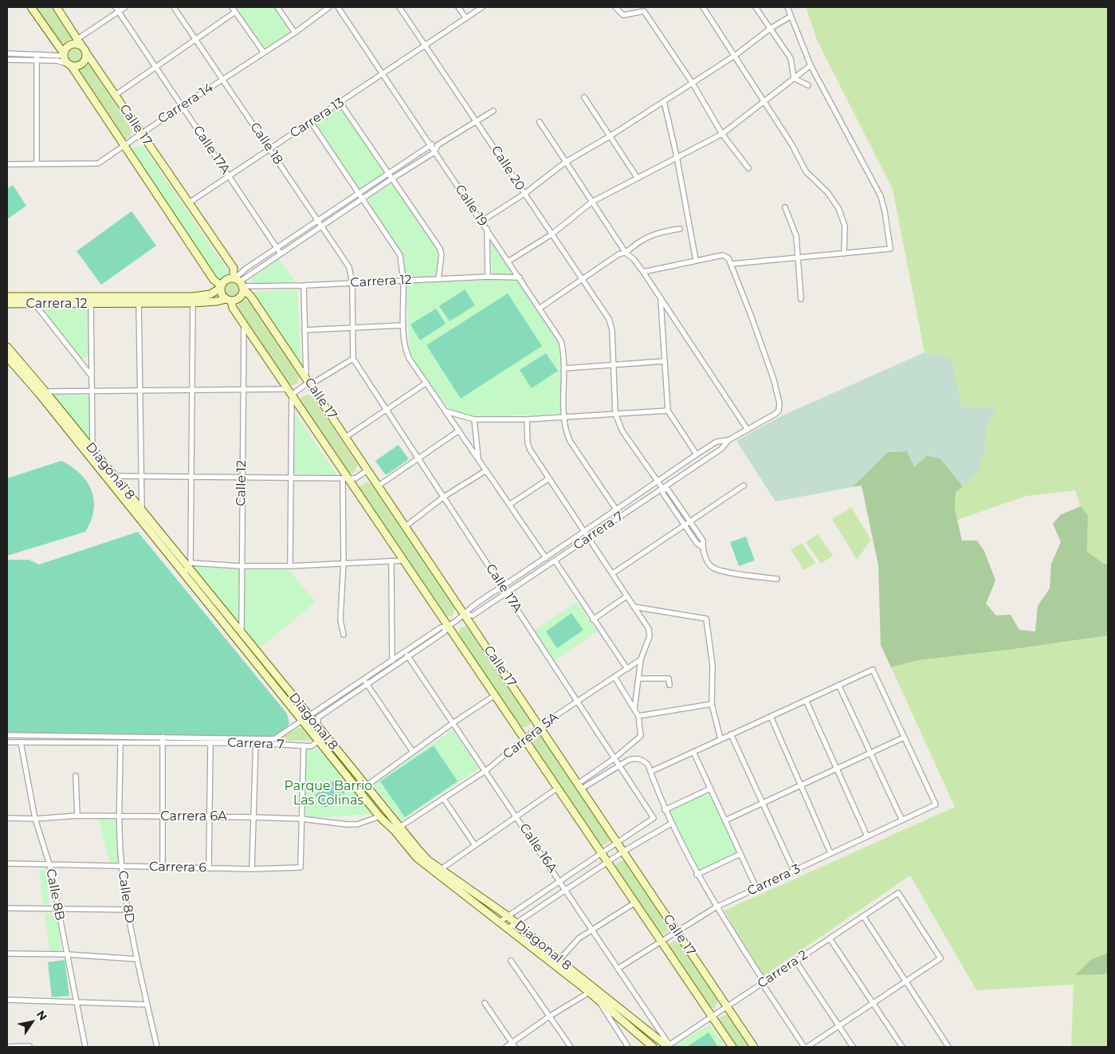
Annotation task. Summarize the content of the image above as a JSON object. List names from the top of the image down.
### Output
{
  "streets": {
    "street": [
      "Carrera 14",
      "Carrera 13",
      "Calle 17",
      "Calle 18",
      "Calle 17A",
      "Calle 20",
      "Calle 19",
      "Carrera 12",
      "Diagonal 8",
      "Calle 12",
      "Carrera 7",
      "Carrera 5A",
      "Carrera 6A",
      "Calle 16A",
      "Carrera 6",
      "Carrera 3",
      "Calle 8B",
      "Calle 8D",
      "Carrera 2"
    ]
  },
  "crossings": [
    ["Carrera 14", "Calle 17"],
    ["Carrera 14", "Calle 18"],
    ["Carrera 14", "Calle 17A"],
    ["Carrera 13", "Calle 17"],
    ["Carrera 13", "Calle 18"],
    ["Carrera 13", "Calle 17A"],
    ["Carrera 13", "Calle 20"],
    ["Carrera 13", "Calle 19"],
    ["Calle 17", "Calle 17A"],
    ["Calle 17", "Carrera 12"],
    ["Calle 17", "Calle 12"],
    ["Calle 17", "Carrera 7"],
    ["Calle 17", "Carrera 5A"],
    ["Calle 17", "Carrera 3"],
    ["Calle 17", "Carrera 2"],
    ["Calle 18", "Calle 17A"],
    ["Calle 18", "Carrera 12"],
    ["Calle 17A", "Carrera 7"],
    ["Calle 17A", "Carrera 5A"],
    ["Calle 19", "Carrera 12"],
    ["Calle 19", "Carrera 7"],
    ["Diagonal 8", "Calle 12"],
    ["Diagonal 8", "Carrera 7"],
    ["Diagonal 8", "Carrera 5A"],
    ["Diagonal 8", "Carrera 6A"],
    ["Diagonal 8", "Calle 16A"],
    ["Diagonal 8", "Carrera 2"],
    ["Carrera 7", "Calle 16A"],
    ["Carrera 7", "Calle 8B"],
    ["Carrera 7", "Calle 8D"],
    ["Carrera 5A", "Calle 16A"],
    ["Carrera 6A", "Carrera 6"],
    ["Carrera 6A", "Calle 8B"],
    ["Carrera 6A", "Calle 8D"],
    ["Calle 16A", "Carrera 3"],
    ["Calle 16A", "Carrera 2"],
    ["Carrera 6", "Calle 8B"],
    ["Carrera 6", "Calle 8D"]
  ],
  "parks": ["Parque Barrio Las Colinas"],
  "north": "top right"
}
